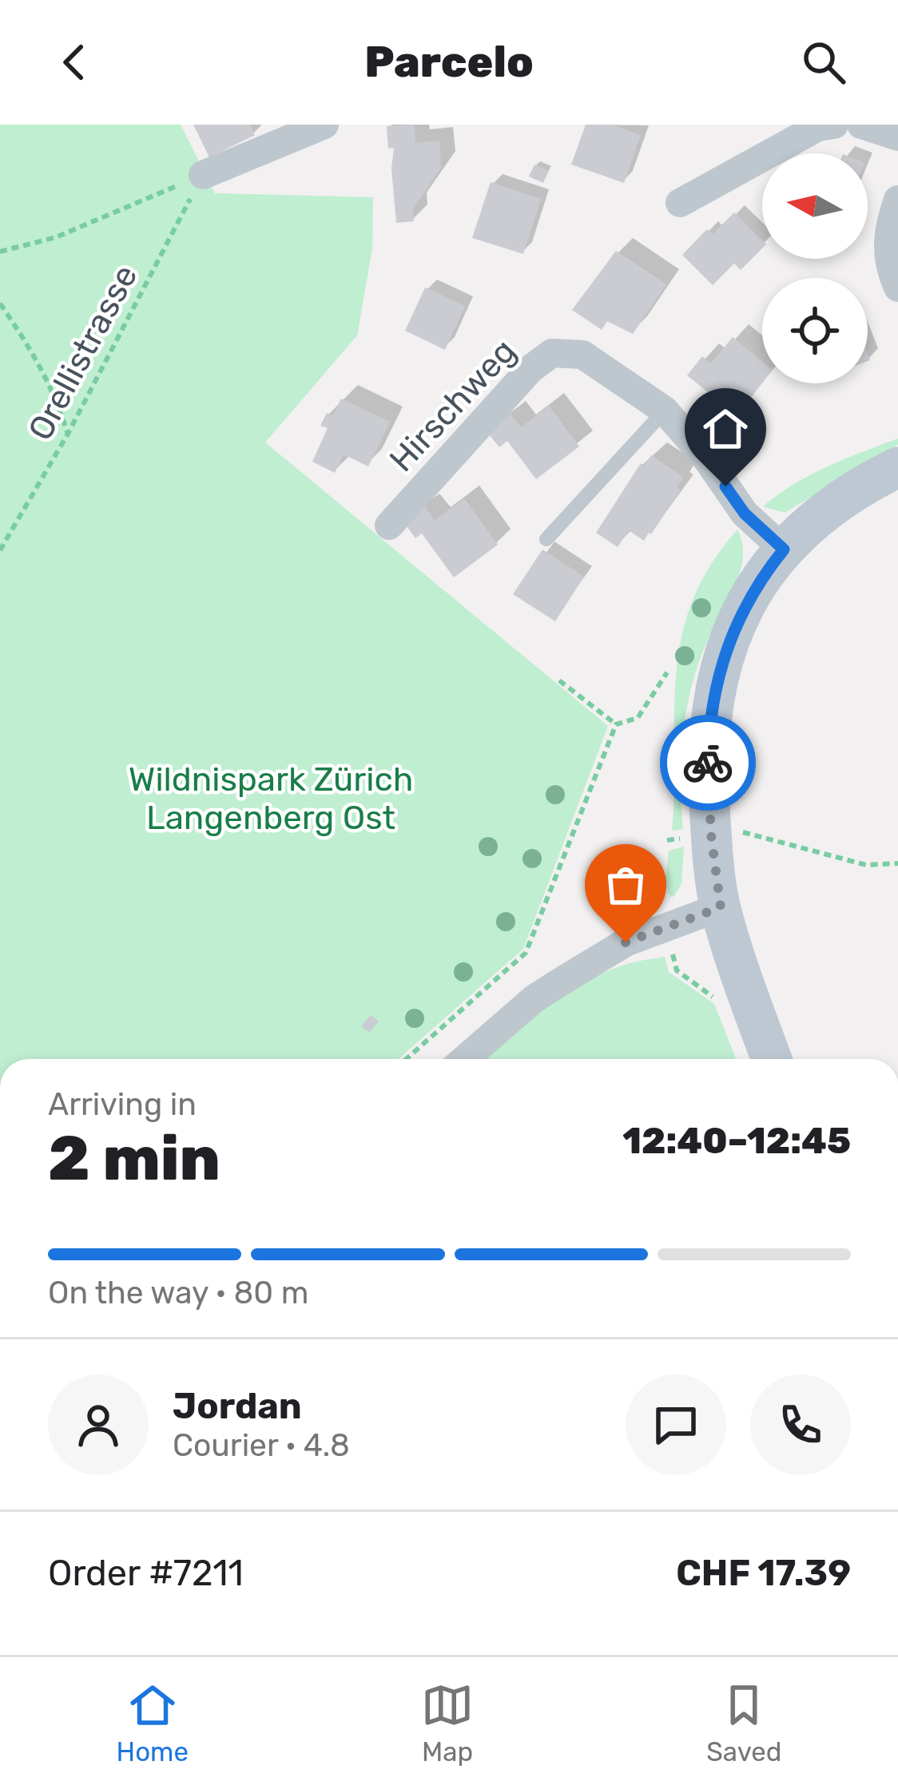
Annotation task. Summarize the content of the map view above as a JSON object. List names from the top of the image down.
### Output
{
  "streets": {
    "street": ["Hirschweg"],
    "path": ["Orellistrasse"]
  },
  "parks": ["Wildnispark Zürich Langenberg Ost"],
  "north": "left",
  "page": {
    "header": "Parcelo",
    "heading": ["2 min", "Arriving in", "12:40–12:45"],
    "panel": [
      "Jordan",
      "Courier · 4.8",
      "Order #7211",
      "CHF 17.39"
    ],
    "bar": "On the way · 80 m",
    "tabs": ["Home", "Map", "Saved"]
  }
}
